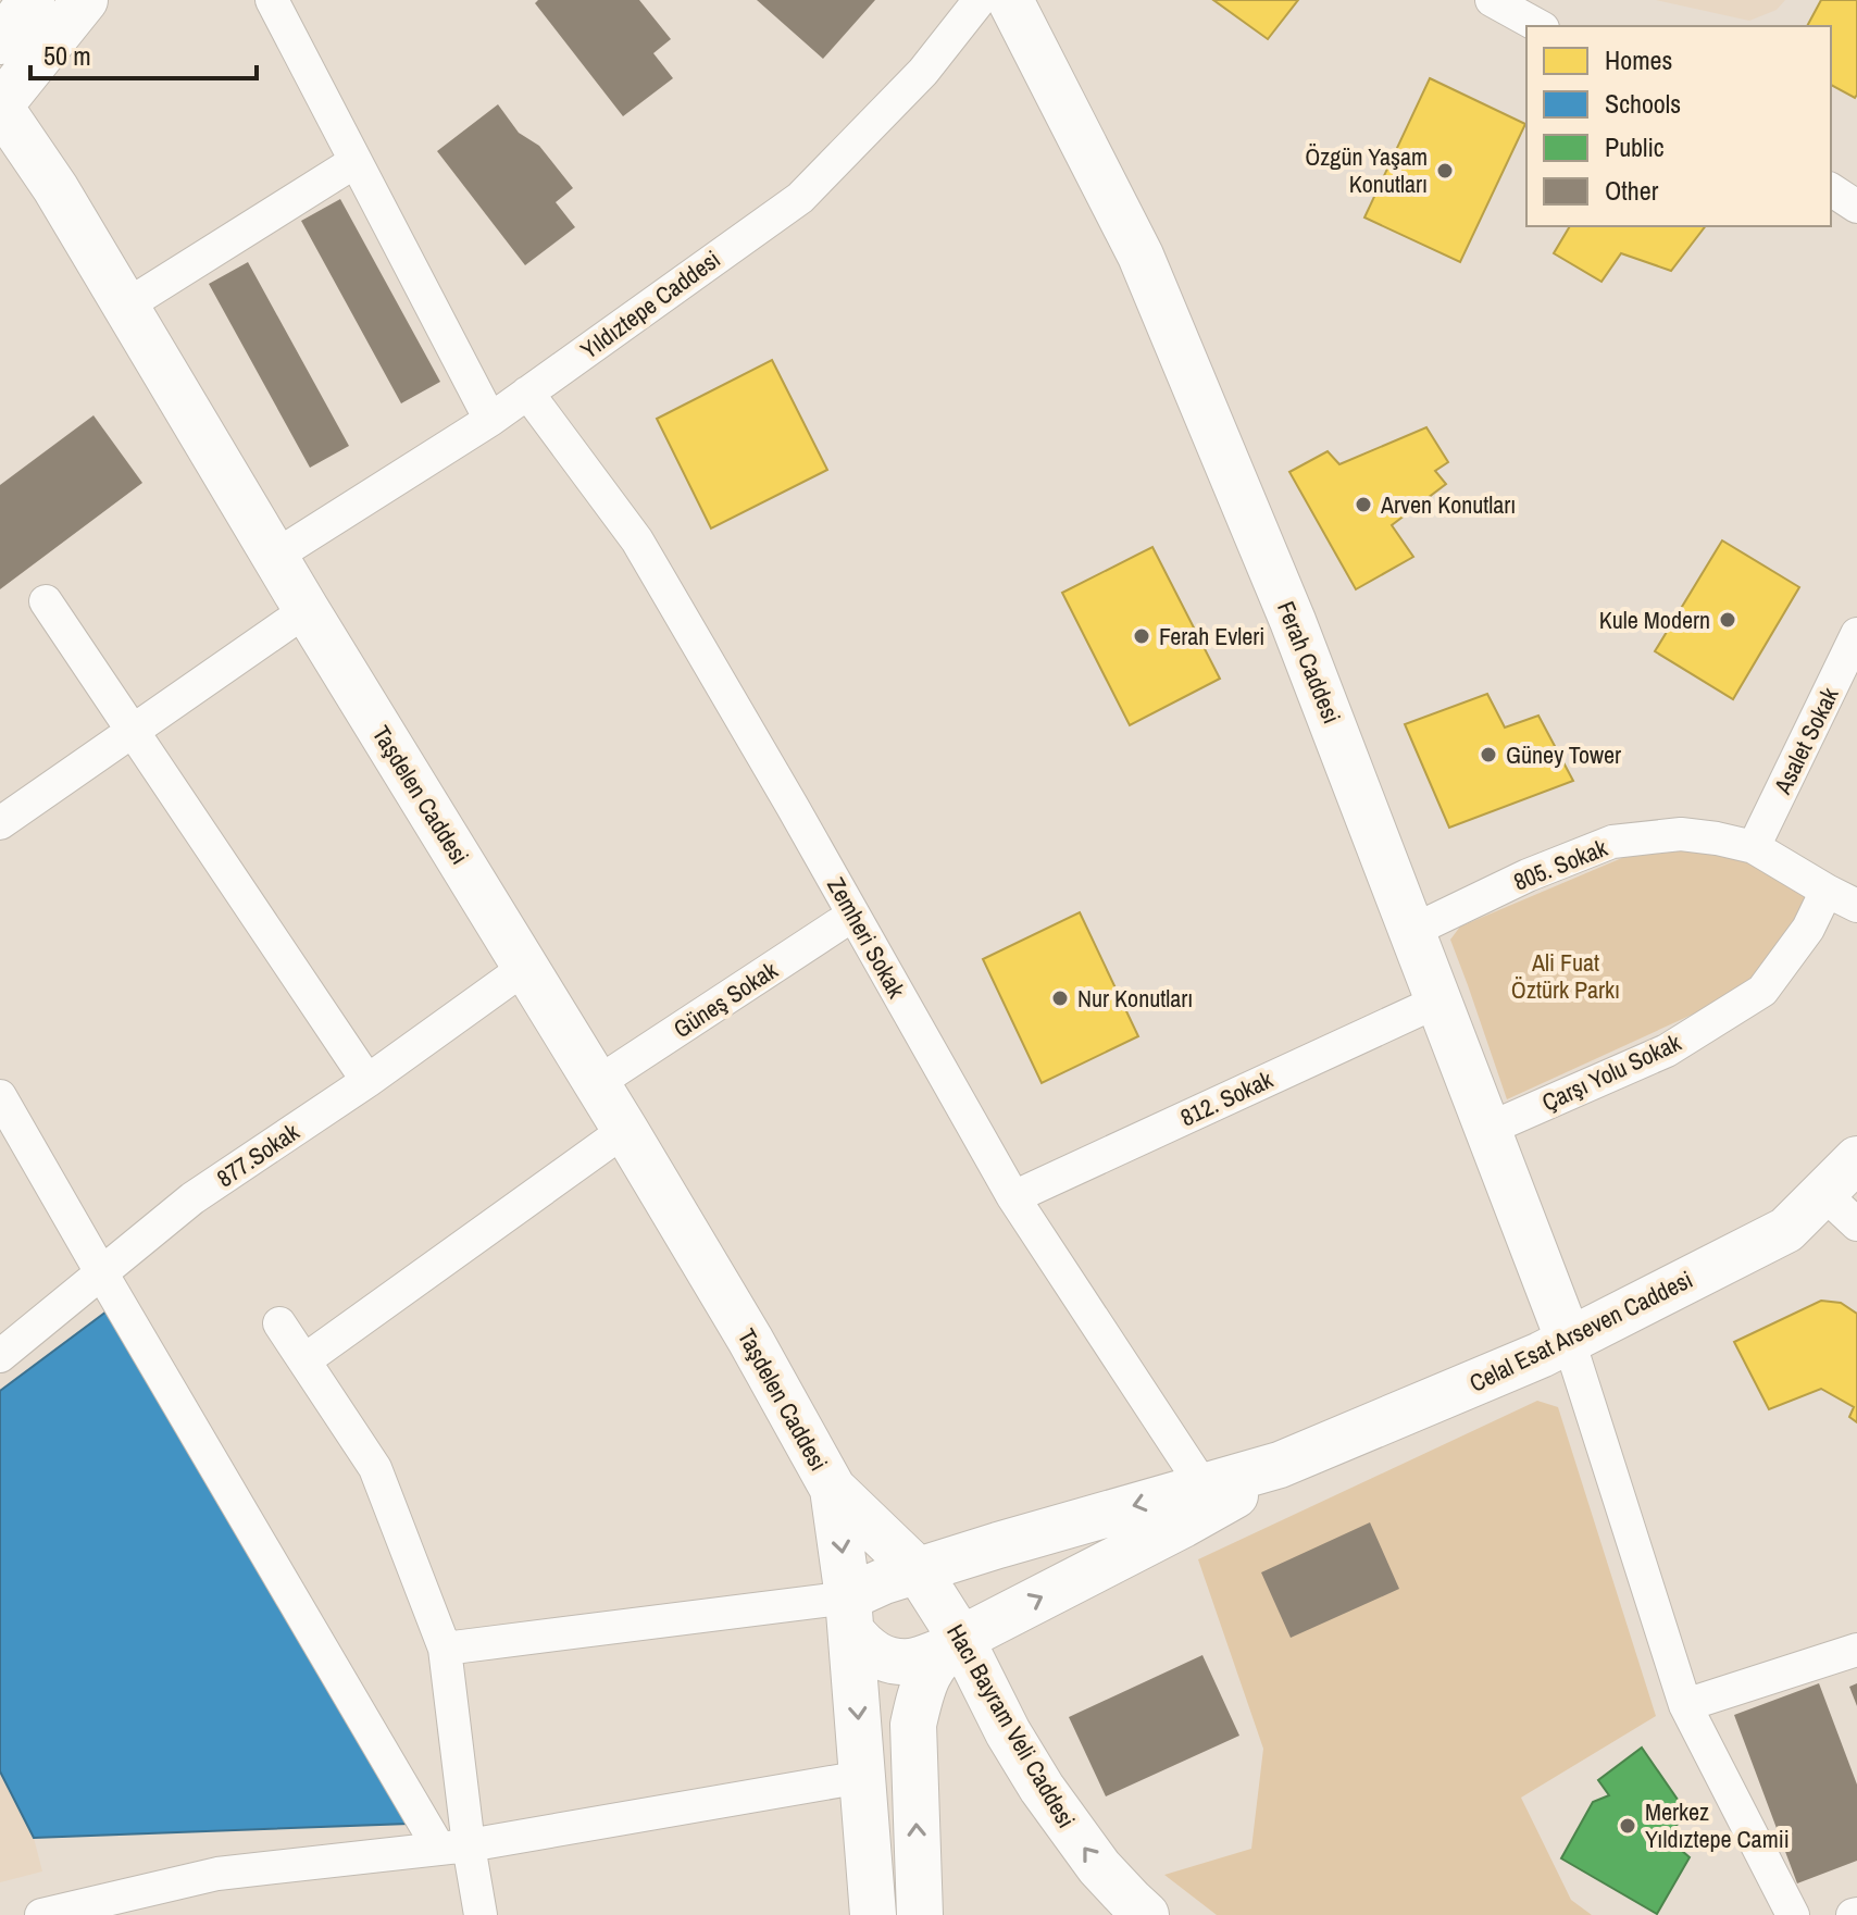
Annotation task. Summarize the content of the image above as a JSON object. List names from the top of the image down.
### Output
{
  "streets": {
    "main road": [
      "Ferah Caddesi",
      "Taşdelen Caddesi",
      "Celal Esat Arseven Caddesi",
      "Hacı Bayram Veli Caddesi"
    ],
    "street": [
      "Yıldıztepe Caddesi",
      "Asalet Sokak",
      "805. Sokak",
      "Zemheri Sokak",
      "Güneş Sokak",
      "Çarşı Yolu Sokak",
      "812. Sokak",
      "877.Sokak"
    ]
  },
  "crossings": [
    ["Yıldıztepe Caddesi", "Taşdelen Caddesi"],
    ["Yıldıztepe Caddesi", "Zemheri Sokak"],
    ["Ferah Caddesi", "805. Sokak"],
    ["Ferah Caddesi", "Çarşı Yolu Sokak"],
    ["Ferah Caddesi", "812. Sokak"],
    ["Ferah Caddesi", "Celal Esat Arseven Caddesi"],
    ["Asalet Sokak", "805. Sokak"],
    ["Taşdelen Caddesi", "Güneş Sokak"],
    ["Taşdelen Caddesi", "877.Sokak"],
    ["Taşdelen Caddesi", "Hacı Bayram Veli Caddesi"],
    ["805. Sokak", "Çarşı Yolu Sokak"],
    ["Zemheri Sokak", "Güneş Sokak"],
    ["Zemheri Sokak", "812. Sokak"]
  ],
  "one_way": ["Hacı Bayram Veli Caddesi"],
  "parks": ["Ali Fuat Öztürk Parkı"],
  "places": [
    "Özgün Yaşam Konutları",
    "Arven Konutları",
    "Kule Modern",
    "Ferah Evleri",
    "Güney Tower",
    "Nur Konutları",
    "Merkez Yıldıztepe Camii"
  ],
  "legend": [
    "Homes",
    "Schools",
    "Public",
    "Other"
  ],
  "scale_bar": "50 m"
}
